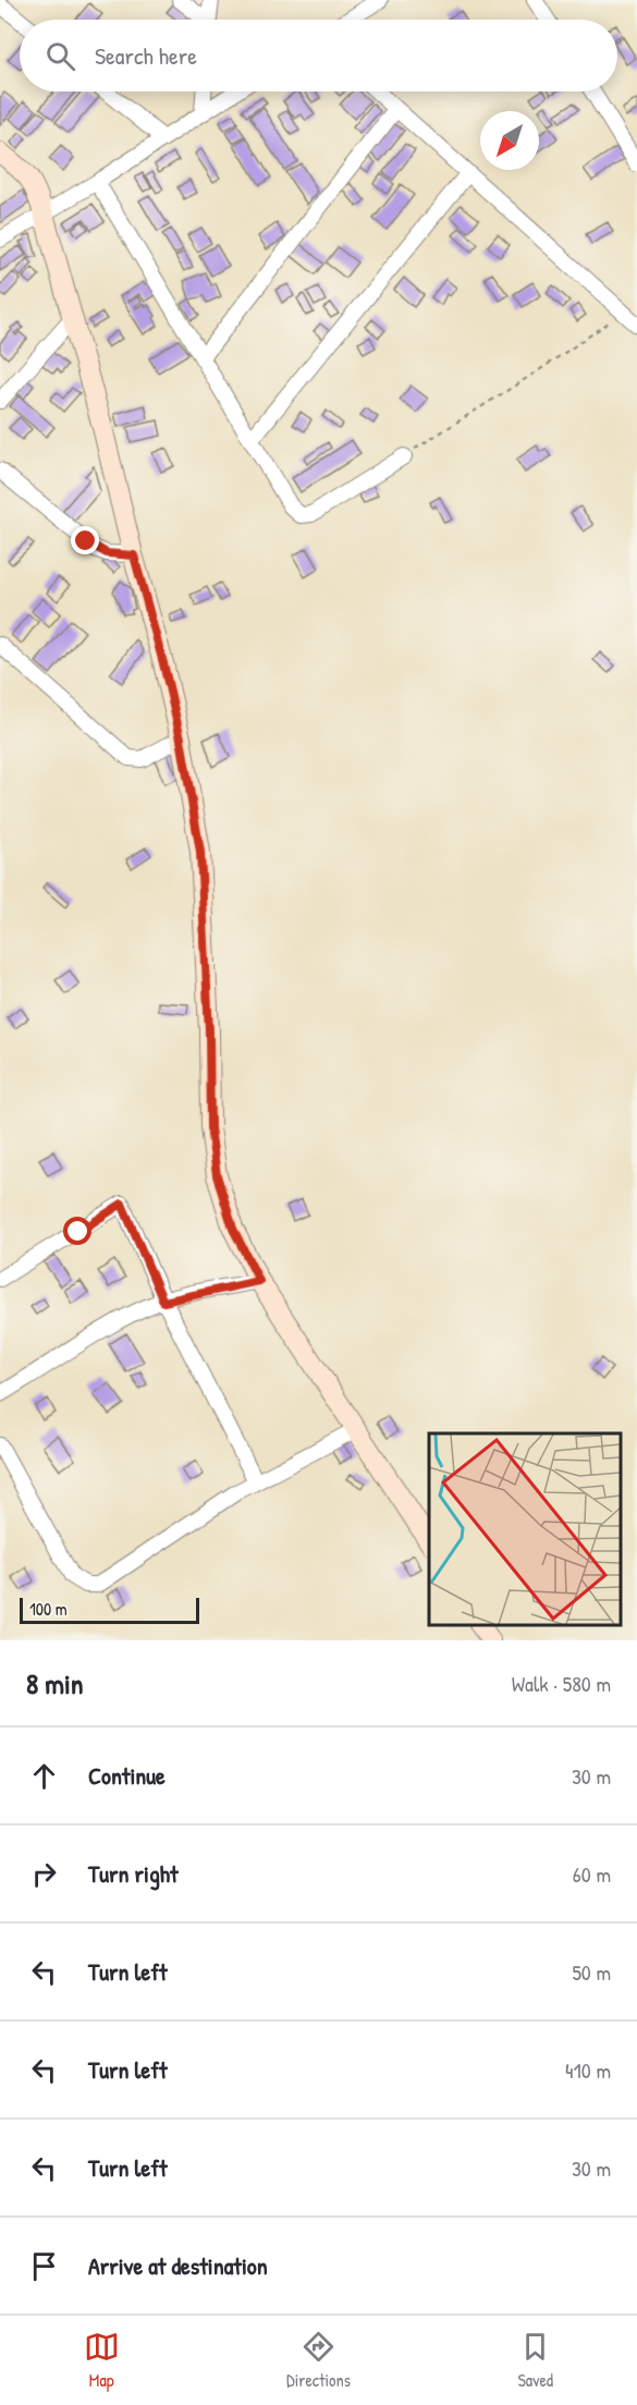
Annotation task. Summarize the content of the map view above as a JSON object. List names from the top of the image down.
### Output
{
  "scale_bar": "100 m",
  "north": "bottom left",
  "page": {
    "search": "Search here",
    "scale": "100 m",
    "heading": ["8 min", "Walk · 580 m"],
    "list": [
      ["Continue", "30 m"],
      ["Turn right", "60 m"],
      ["Turn left", "50 m"],
      ["Turn left", "410 m"],
      ["Turn left", "30 m"],
      "Arrive at destination"
    ],
    "nav": ["Map", "Directions", "Saved"]
  }
}
